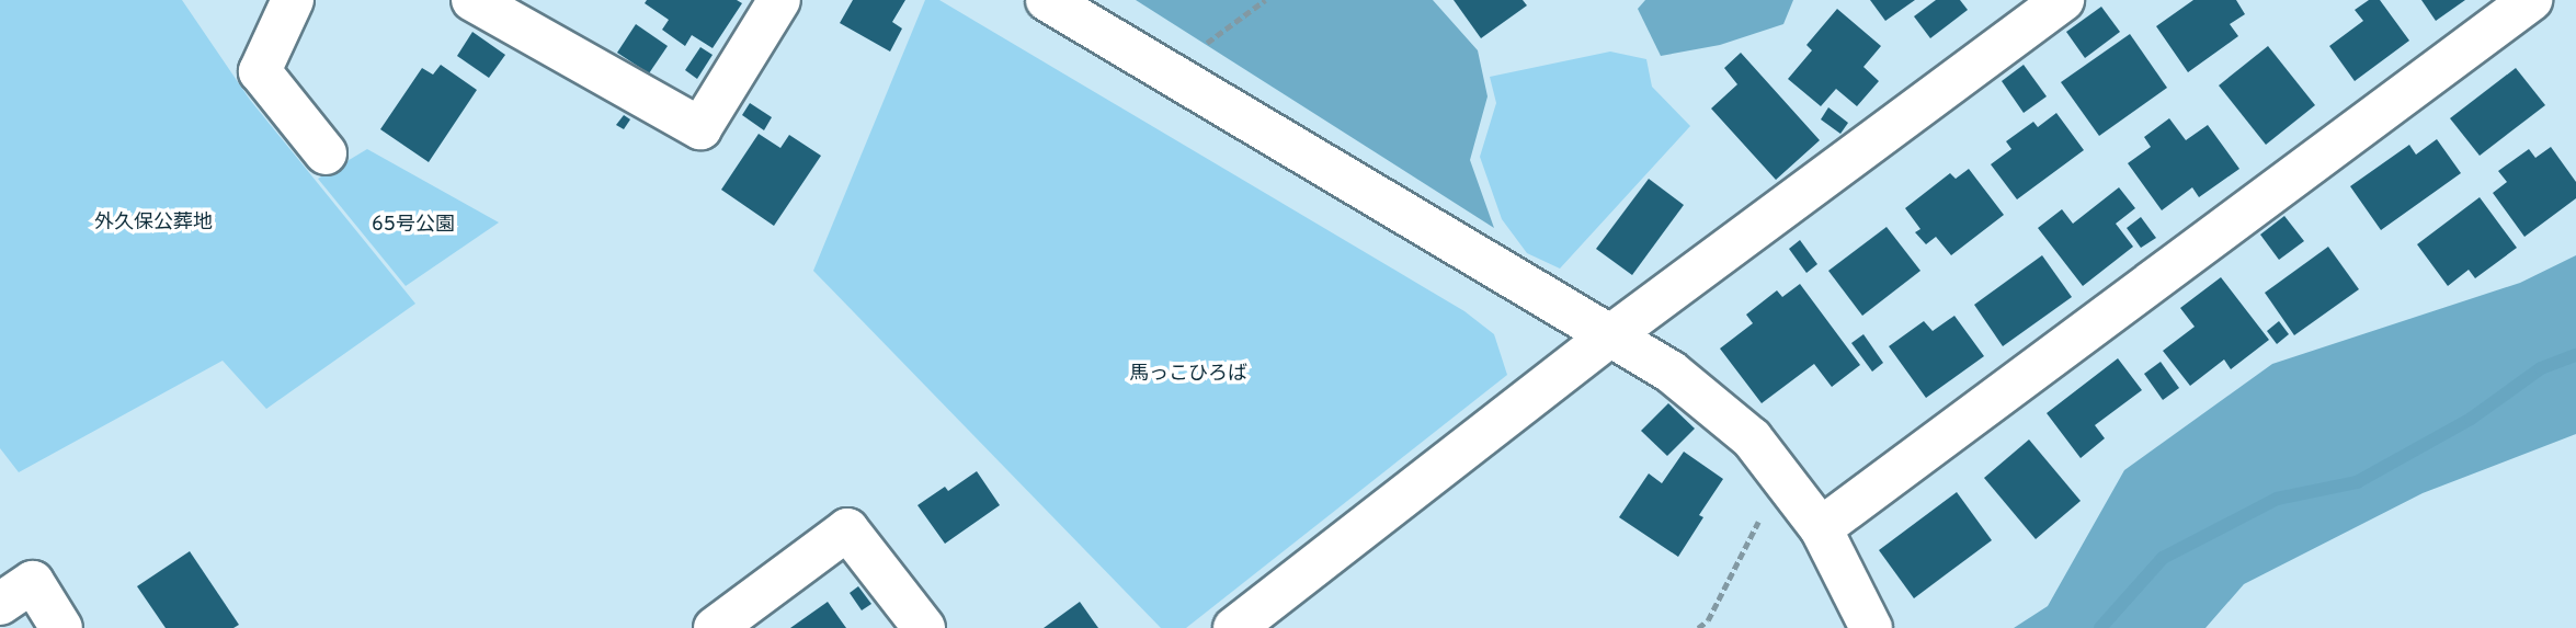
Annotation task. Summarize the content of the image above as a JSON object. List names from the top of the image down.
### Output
{
  "parks": ["外久保公葬地", "65号公園", "馬っこひろば"]
}
